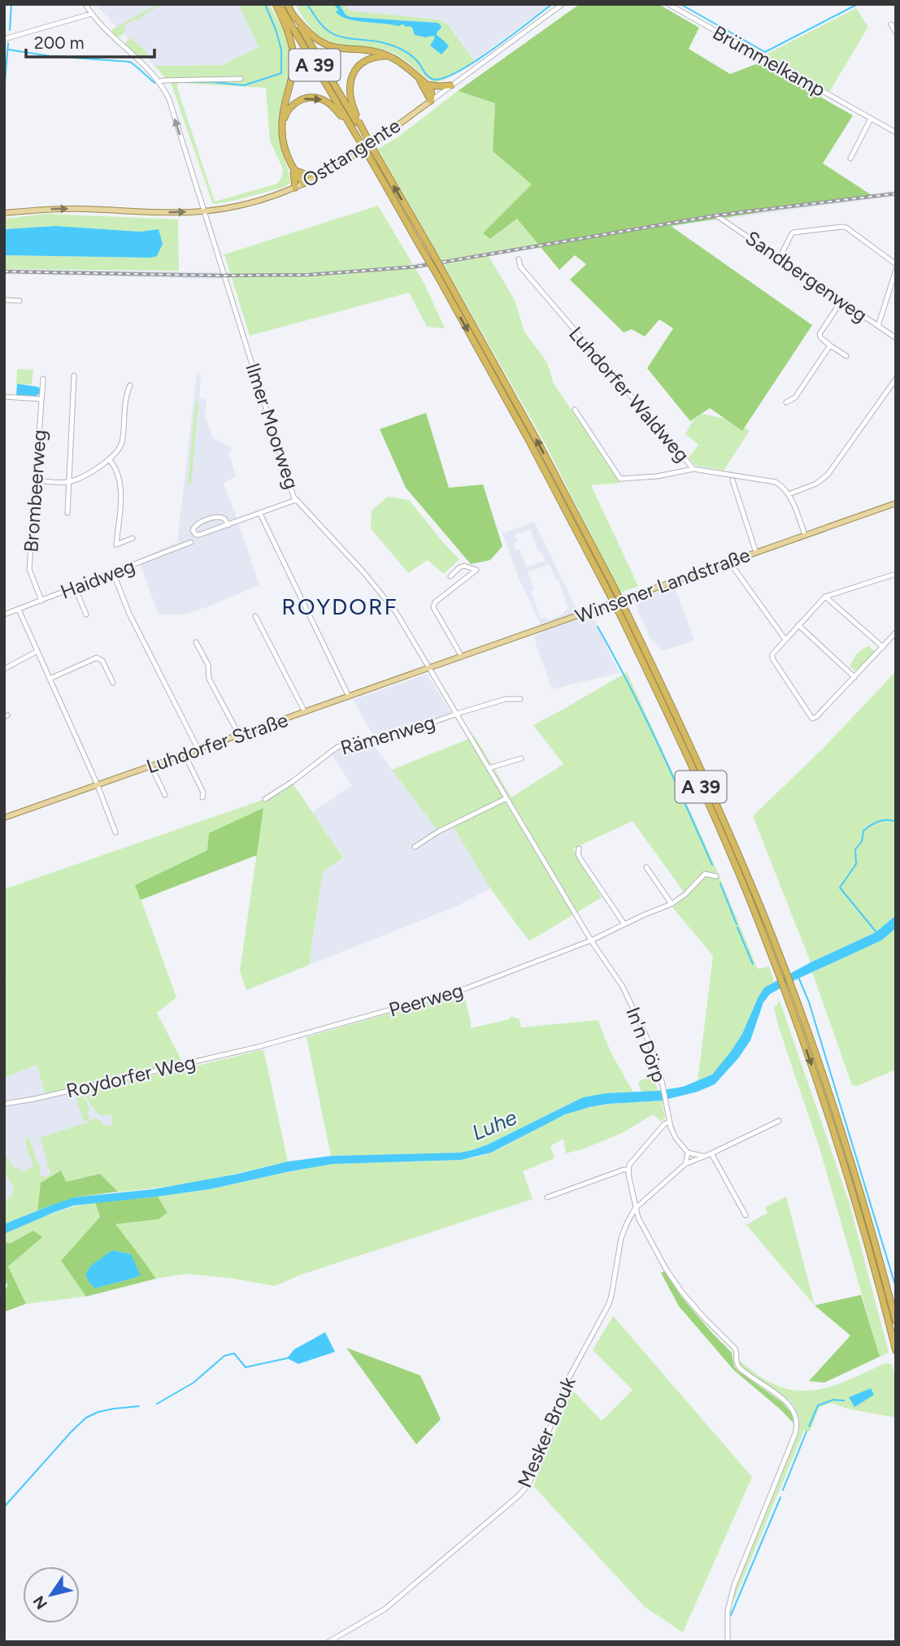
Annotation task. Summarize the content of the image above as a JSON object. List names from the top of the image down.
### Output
{
  "streets": {
    "highway": ["A 39"],
    "main road": ["Osttangente", "Winsener Landstraße", "Luhdorfer Straße"],
    "street": [
      "Brümmelkamp",
      "Sandbergenweg",
      "Luhdorfer Waldweg",
      "Ilmer Moorweg",
      "Brombeerweg",
      "Haidweg",
      "Rämenweg",
      "Peerweg",
      "In'n Dörp",
      "Roydorfer Weg",
      "Mesker Brouk"
    ]
  },
  "crossings": [
    ["Osttangente", "Ilmer Moorweg"],
    ["Ilmer Moorweg", "Winsener Landstraße"],
    ["Ilmer Moorweg", "Rämenweg"],
    ["Ilmer Moorweg", "Luhdorfer Straße"],
    ["Ilmer Moorweg", "In'n Dörp"],
    ["Brombeerweg", "Haidweg"],
    ["Winsener Landstraße", "Luhdorfer Straße"],
    ["Peerweg", "In'n Dörp"],
    ["Peerweg", "Roydorfer Weg"]
  ],
  "districts": ["ROYDORF"],
  "water": ["Luhe"],
  "scale_bar": "200 m",
  "north": "bottom left"
}
